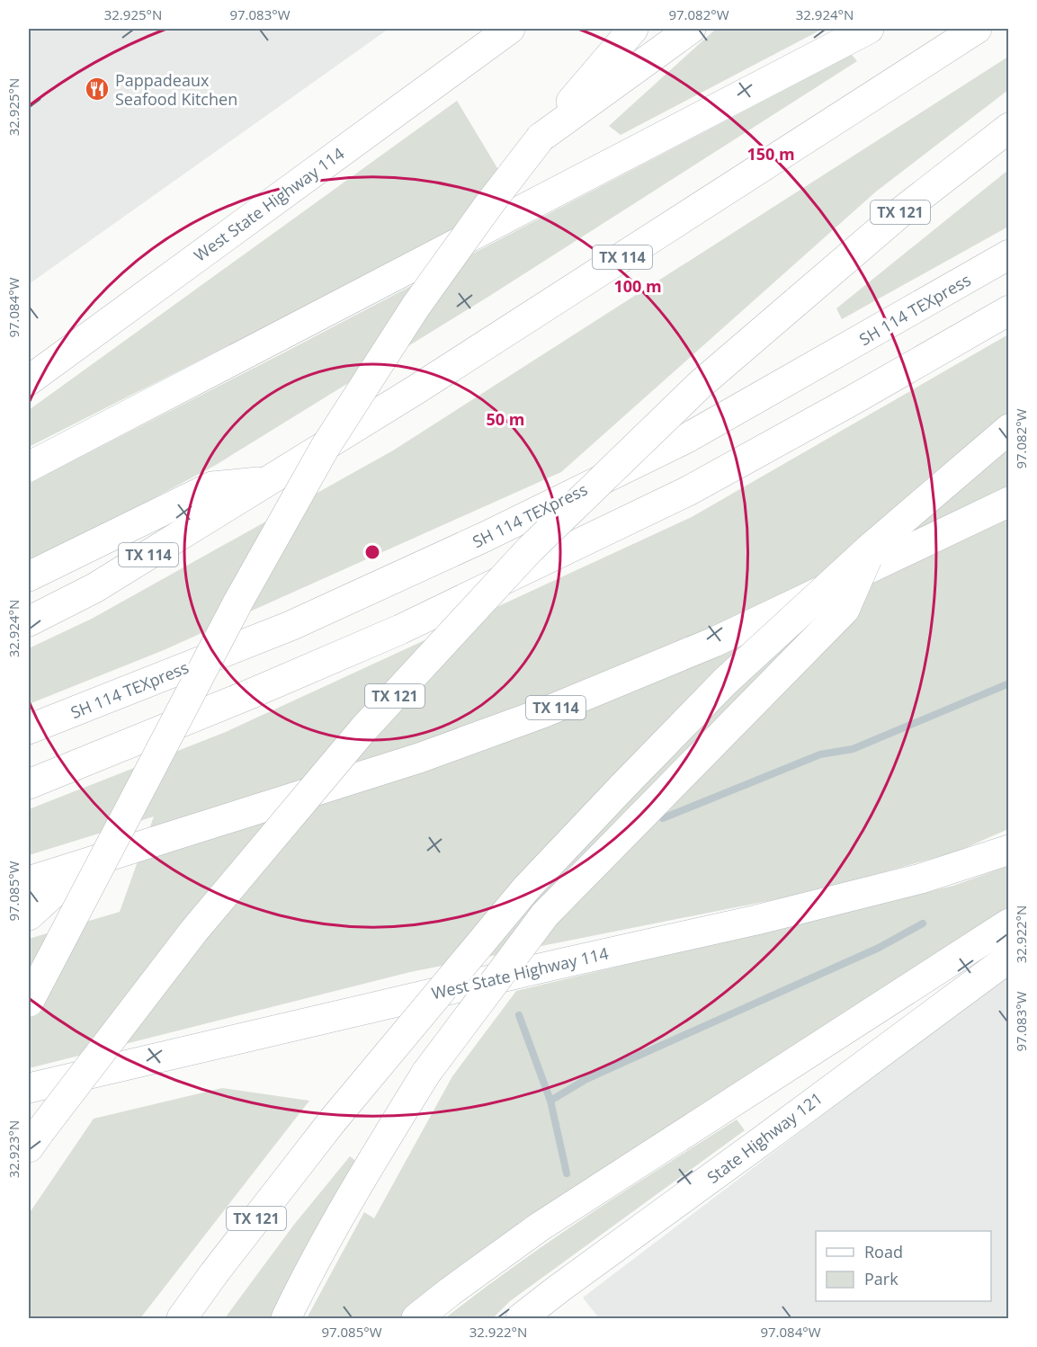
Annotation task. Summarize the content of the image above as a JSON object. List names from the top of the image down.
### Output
{
  "streets": {
    "main road": [
      "West State Highway 114",
      "TX 121",
      "TX 114",
      "SH 114 TEXpress",
      "State Highway 121"
    ]
  },
  "places": {
    "restaurant": ["Pappadeaux Seafood Kitchen"]
  },
  "legend": ["Road", "Park"],
  "coordinates": [
    "32.925°N",
    "97.083°W",
    "97.082°W",
    "32.924°N",
    "97.084°W",
    "97.085°W",
    "32.922°N",
    "32.923°N"
  ],
  "rings": ["150 m", "100 m", "50 m"]
}
